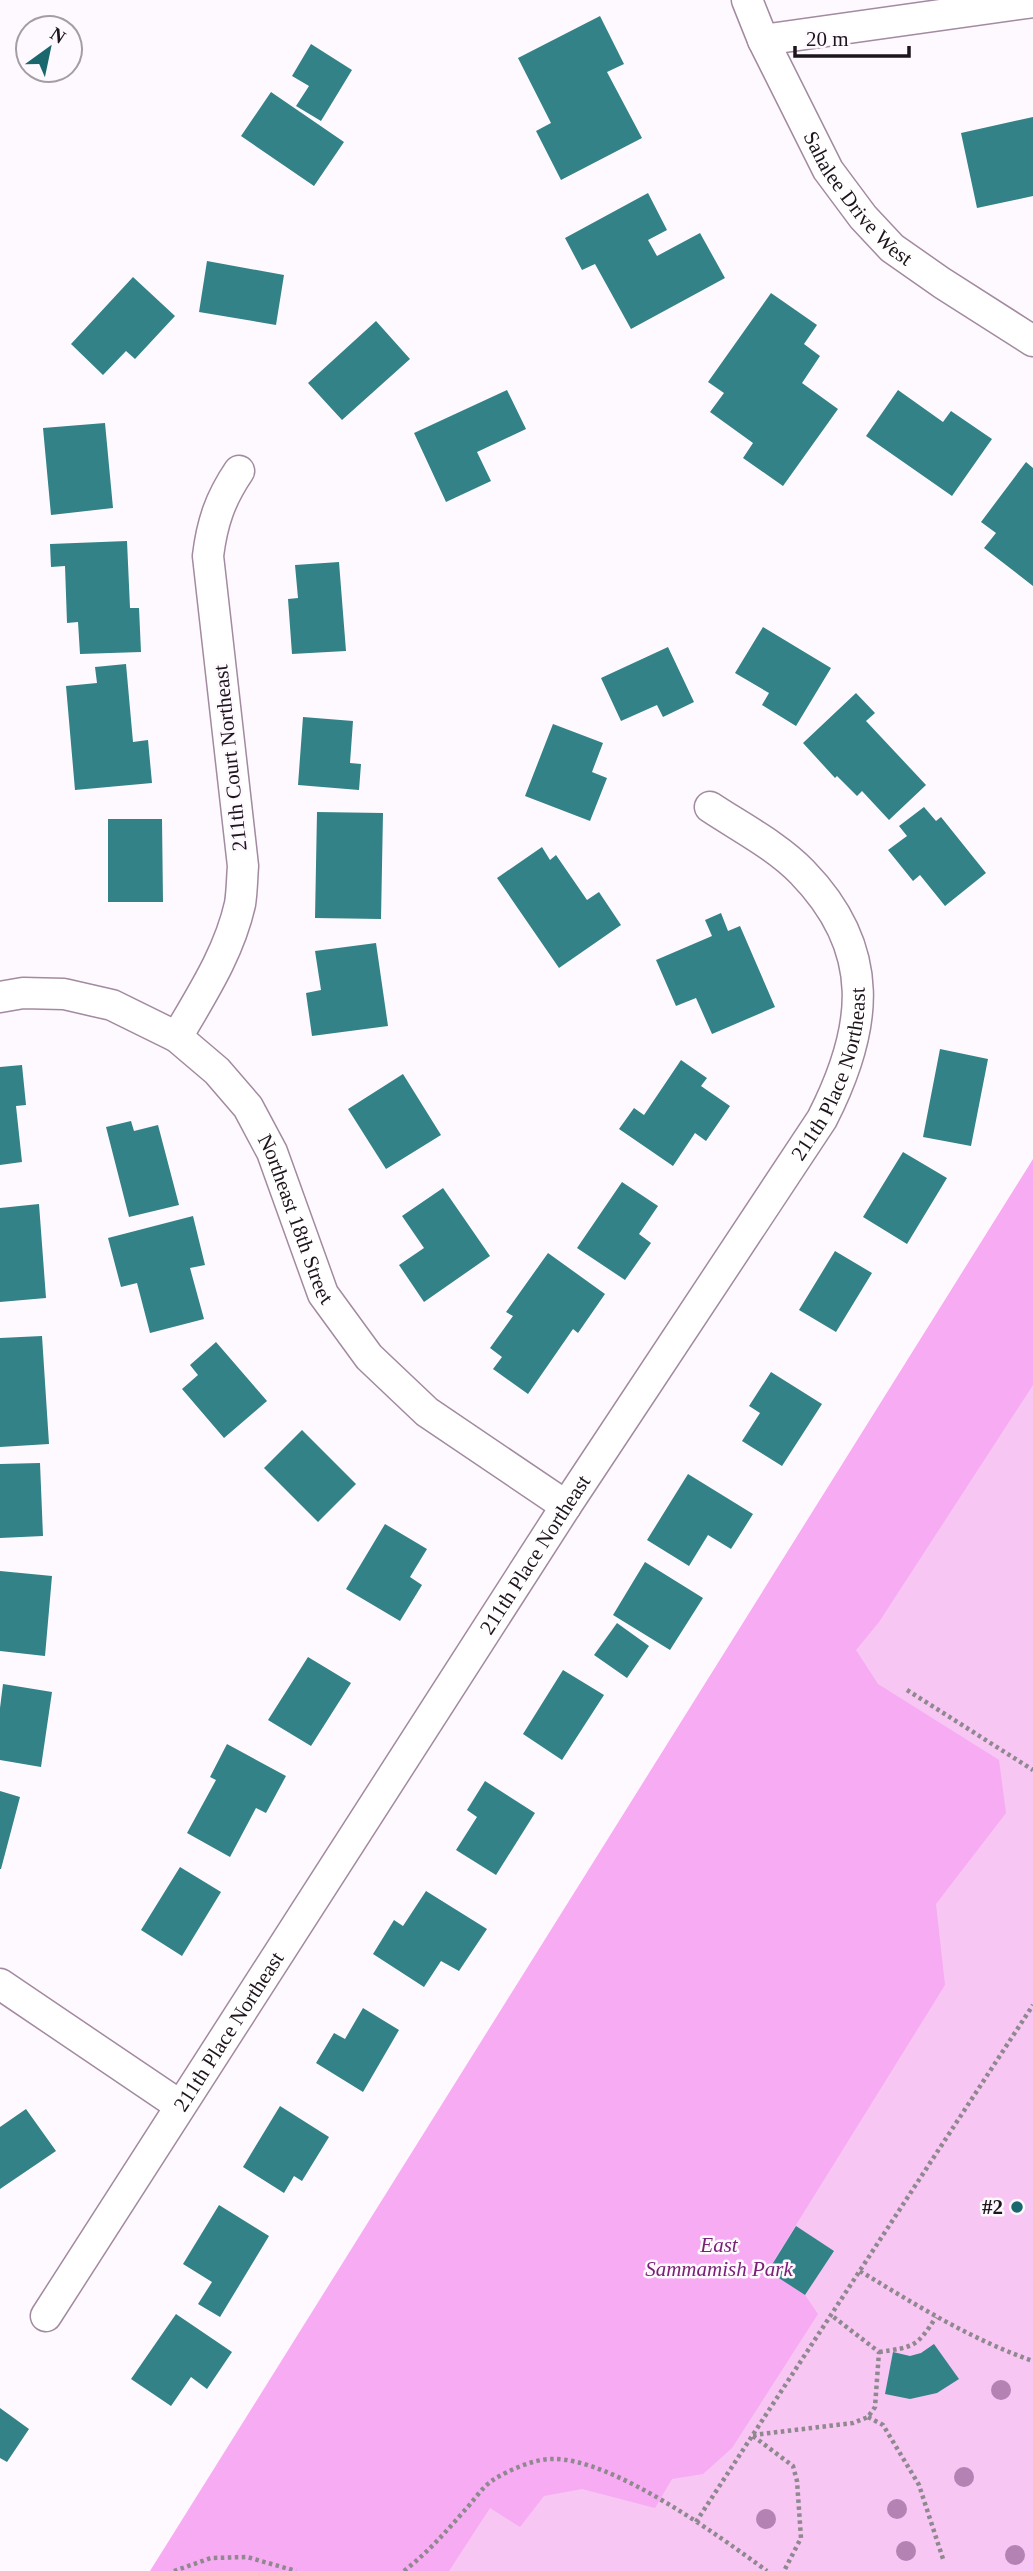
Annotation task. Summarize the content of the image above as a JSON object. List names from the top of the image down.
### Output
{
  "streets": {
    "street": [
      "Sahalee Drive West",
      "211th Court Northeast",
      "211th Place Northeast",
      "Northeast 18th Street"
    ]
  },
  "crossings": [
    ["211th Court Northeast", "Northeast 18th Street"],
    ["211th Place Northeast", "Northeast 18th Street"]
  ],
  "parks": ["East Sammamish Park"],
  "places": ["#2"],
  "scale_bar": "20 m",
  "north": "top right"
}
